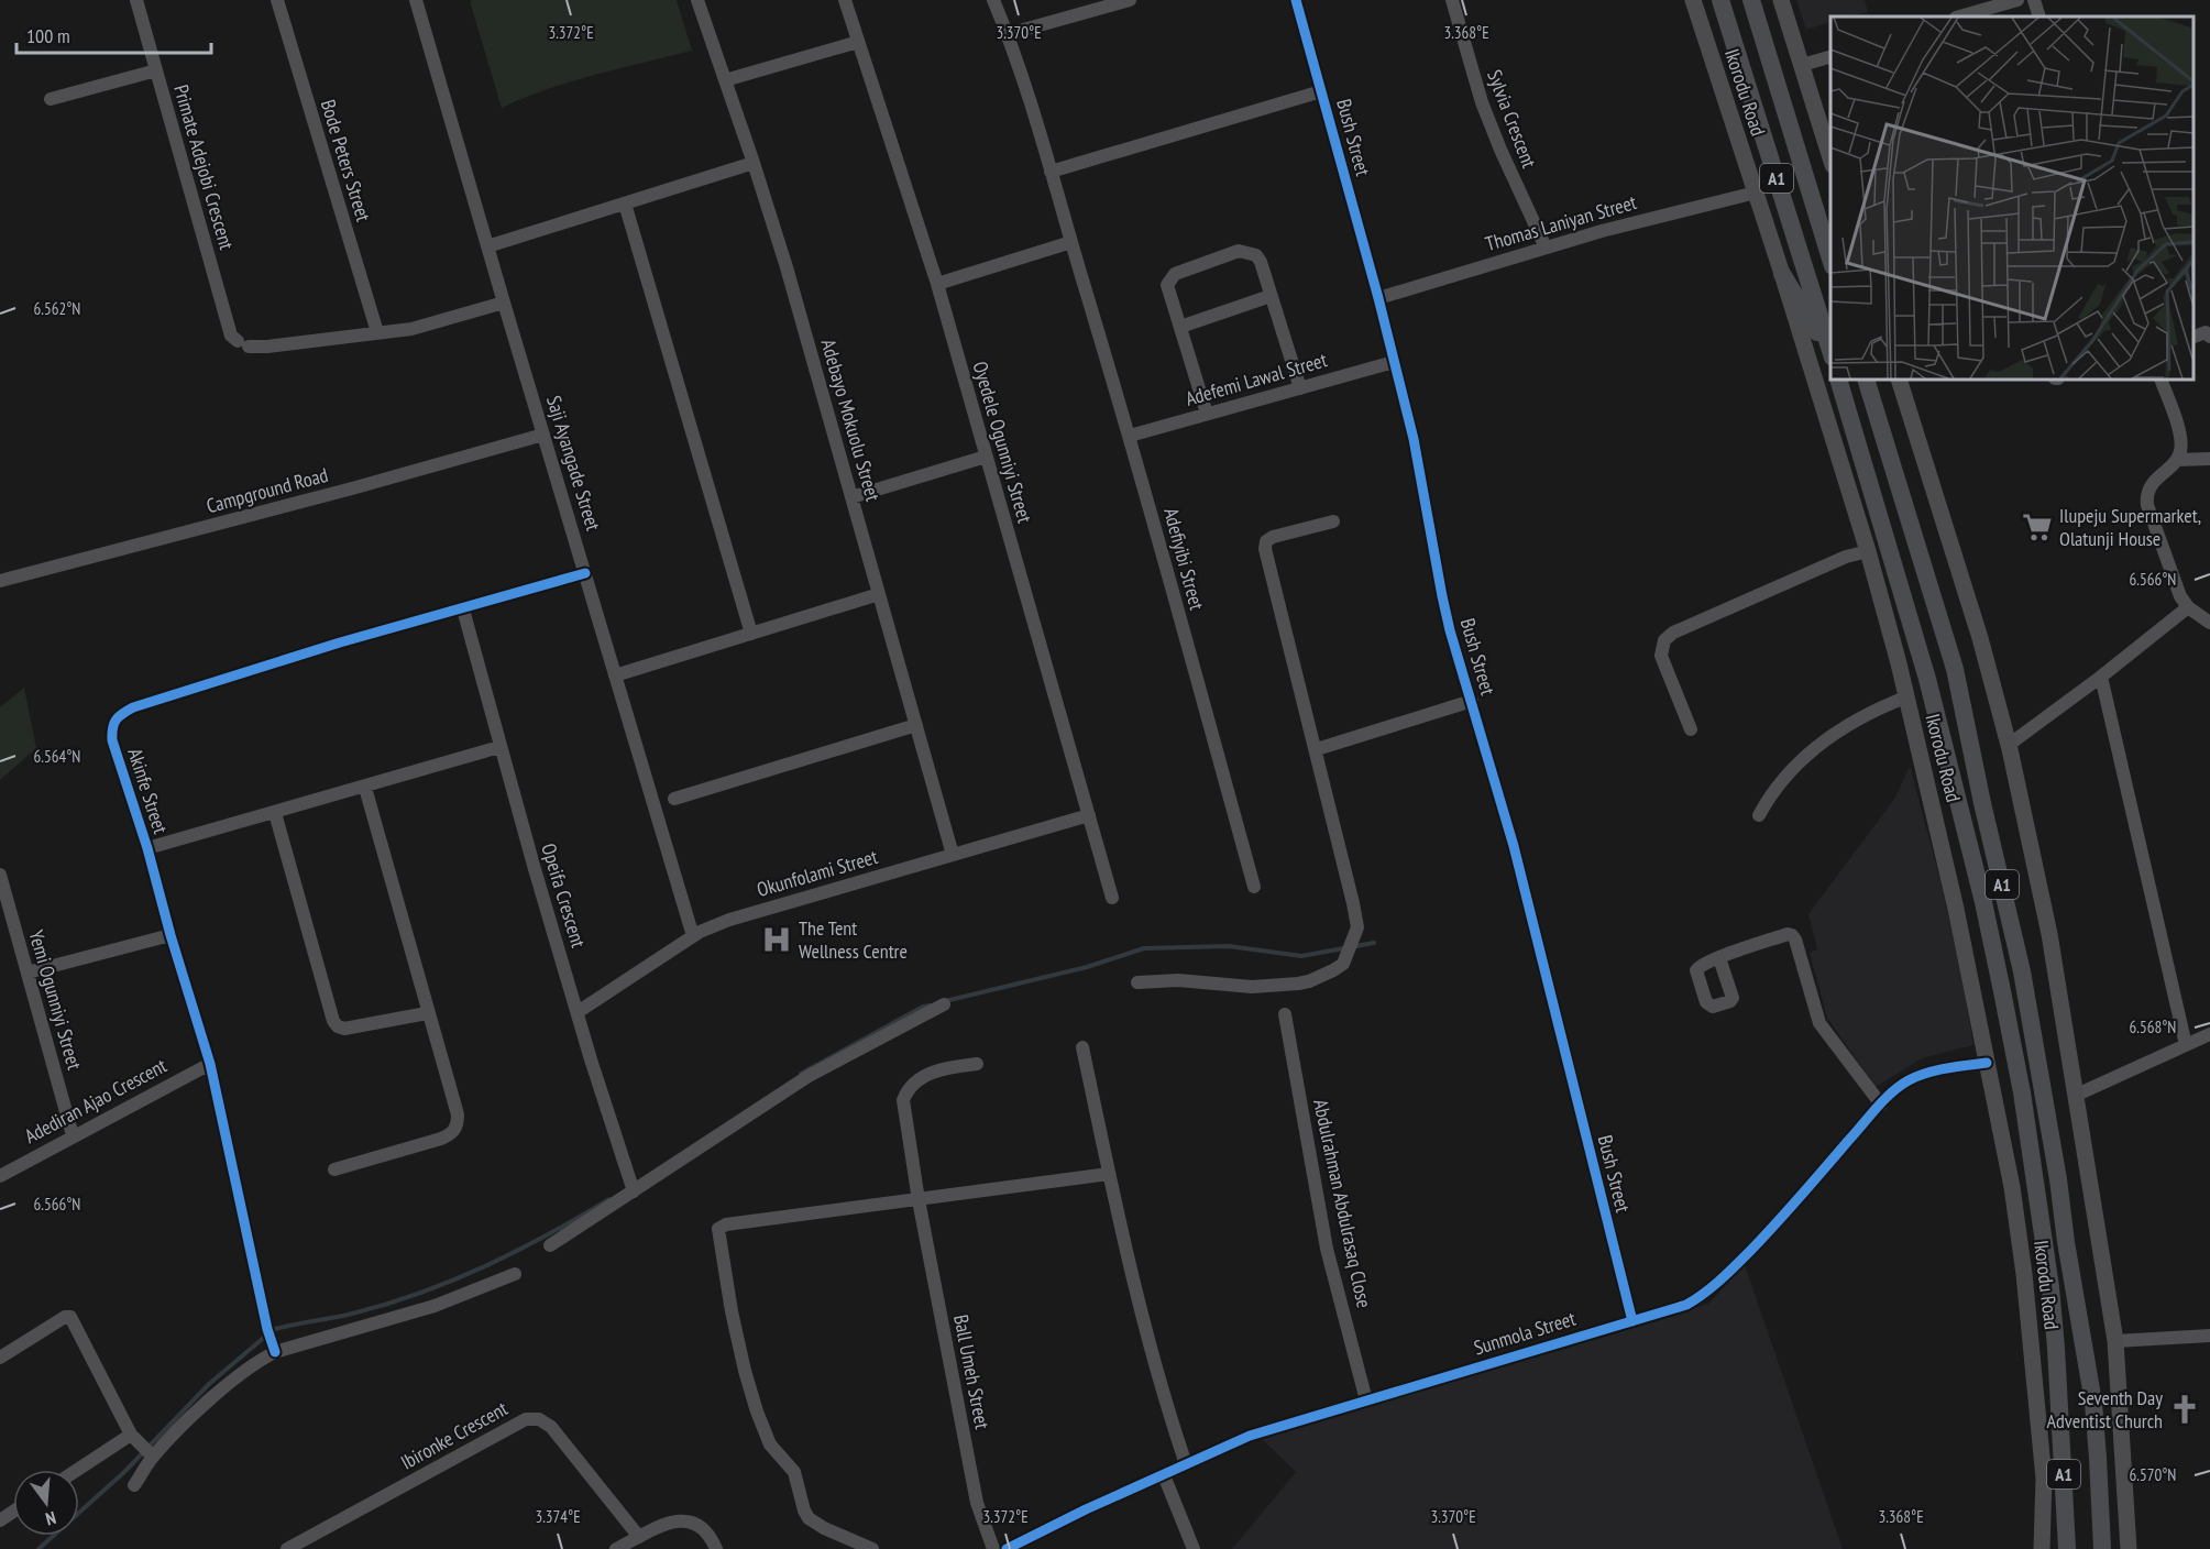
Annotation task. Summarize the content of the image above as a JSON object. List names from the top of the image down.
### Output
{
  "streets": {
    "highway": ["Ikorodu Road", "A1"],
    "street": [
      "Sylvia Crescent",
      "Bush Street",
      "Bode Peters Street",
      "Primate Adejobi Crescent",
      "Thomas Laniyan Street",
      "Adefemi Lawal Street",
      "Adebayo Mokuolu Street",
      "Oyedele Ogunniyi Street",
      "Saji Ayangade Street",
      "Campground Road",
      "Adefiyibi Street",
      "Akinfe Street",
      "Okunfolami Street",
      "Opeifa Crescent",
      "Yemi Ogunniyi Street",
      "Adediran Ajao Crescent",
      "Abdulrahman Abdulrasaq Close",
      "Sunmola Street",
      "Ball Umeh Street",
      "Ibironke Crescent"
    ]
  },
  "crossings": [
    ["Ikorodu Road", "Thomas Laniyan Street"],
    ["Ikorodu Road", "Sunmola Street"],
    ["Sylvia Crescent", "Thomas Laniyan Street"],
    ["Bush Street", "Thomas Laniyan Street"],
    ["Bush Street", "Adefemi Lawal Street"],
    ["Bush Street", "Sunmola Street"],
    ["Bode Peters Street", "Primate Adejobi Crescent"],
    ["Adefemi Lawal Street", "Adefiyibi Street"],
    ["Adebayo Mokuolu Street", "Okunfolami Street"],
    ["Oyedele Ogunniyi Street", "Okunfolami Street"],
    ["Saji Ayangade Street", "Campground Road"],
    ["Saji Ayangade Street", "Akinfe Street"],
    ["Saji Ayangade Street", "Okunfolami Street"],
    ["Akinfe Street", "Opeifa Crescent"],
    ["Akinfe Street", "Adediran Ajao Crescent"],
    ["Okunfolami Street", "Opeifa Crescent"],
    ["Yemi Ogunniyi Street", "Adediran Ajao Crescent"],
    ["Abdulrahman Abdulrasaq Close", "Sunmola Street"]
  ],
  "places": {
    "supermarket": ["Ilupeju Supermarket, Olatunji House"],
    "hospital": ["The Tent Wellness Centre"],
    "church": ["Seventh Day Adventist Church"]
  },
  "scale_bar": "100 m",
  "north": "bottom",
  "coordinates": [
    "3.372°E",
    "3.370°E",
    "3.368°E",
    "6.562°N",
    "6.566°N",
    "6.564°N",
    "6.568°N",
    "6.570°N",
    "3.374°E"
  ]
}
